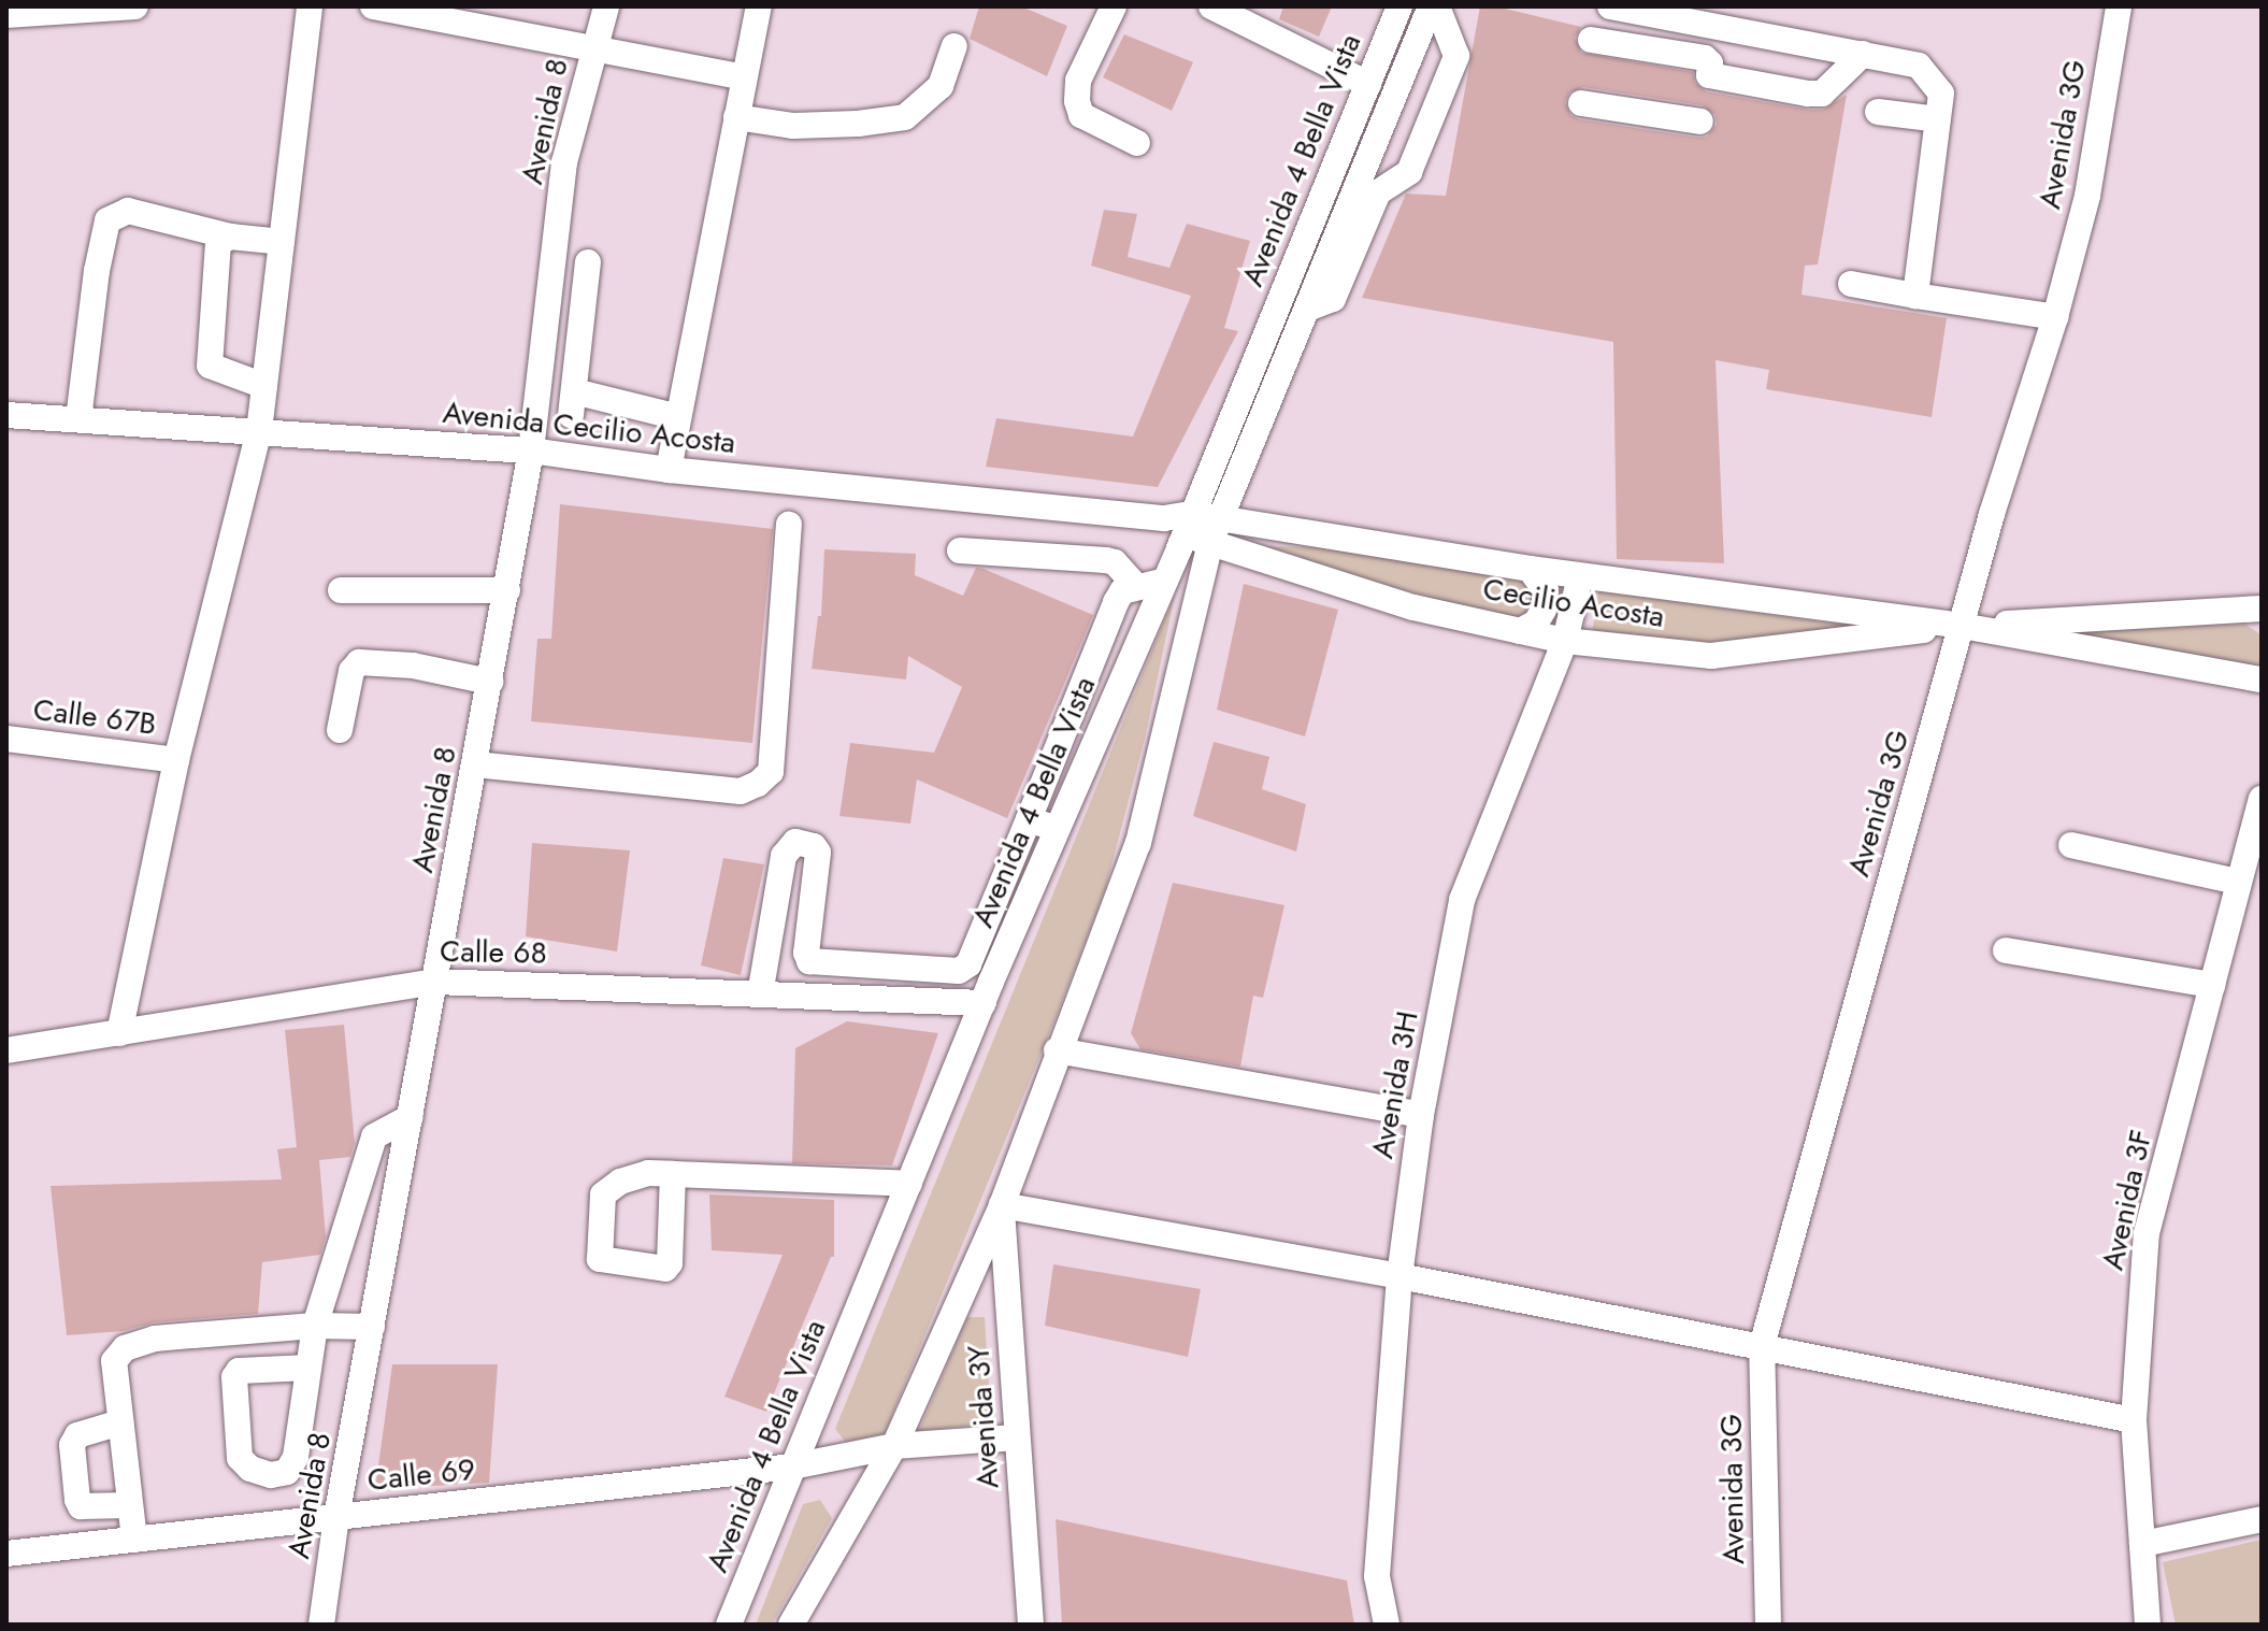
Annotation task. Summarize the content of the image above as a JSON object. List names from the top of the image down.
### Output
{
  "streets": {
    "street": [
      "Avenida 8",
      "Avenida 3G",
      "Avenida 4 Bella Vista",
      "Avenida Cecilio Acosta",
      "Cecilio Acosta",
      "Calle 67B",
      "Calle 68",
      "Avenida 3H",
      "Avenida 3F",
      "Avenida 3Y",
      "Calle 69"
    ]
  },
  "crossings": [
    ["Avenida 8", "Avenida Cecilio Acosta"],
    ["Avenida 8", "Calle 68"],
    ["Avenida 8", "Calle 69"],
    ["Avenida 3G", "Cecilio Acosta"],
    ["Avenida 4 Bella Vista", "Avenida Cecilio Acosta"],
    ["Avenida 4 Bella Vista", "Cecilio Acosta"],
    ["Avenida 4 Bella Vista", "Calle 68"],
    ["Avenida 4 Bella Vista", "Avenida 3Y"],
    ["Avenida 4 Bella Vista", "Calle 69"],
    ["Avenida Cecilio Acosta", "Cecilio Acosta"],
    ["Cecilio Acosta", "Avenida 3H"],
    ["Avenida 3Y", "Calle 69"]
  ]
}
